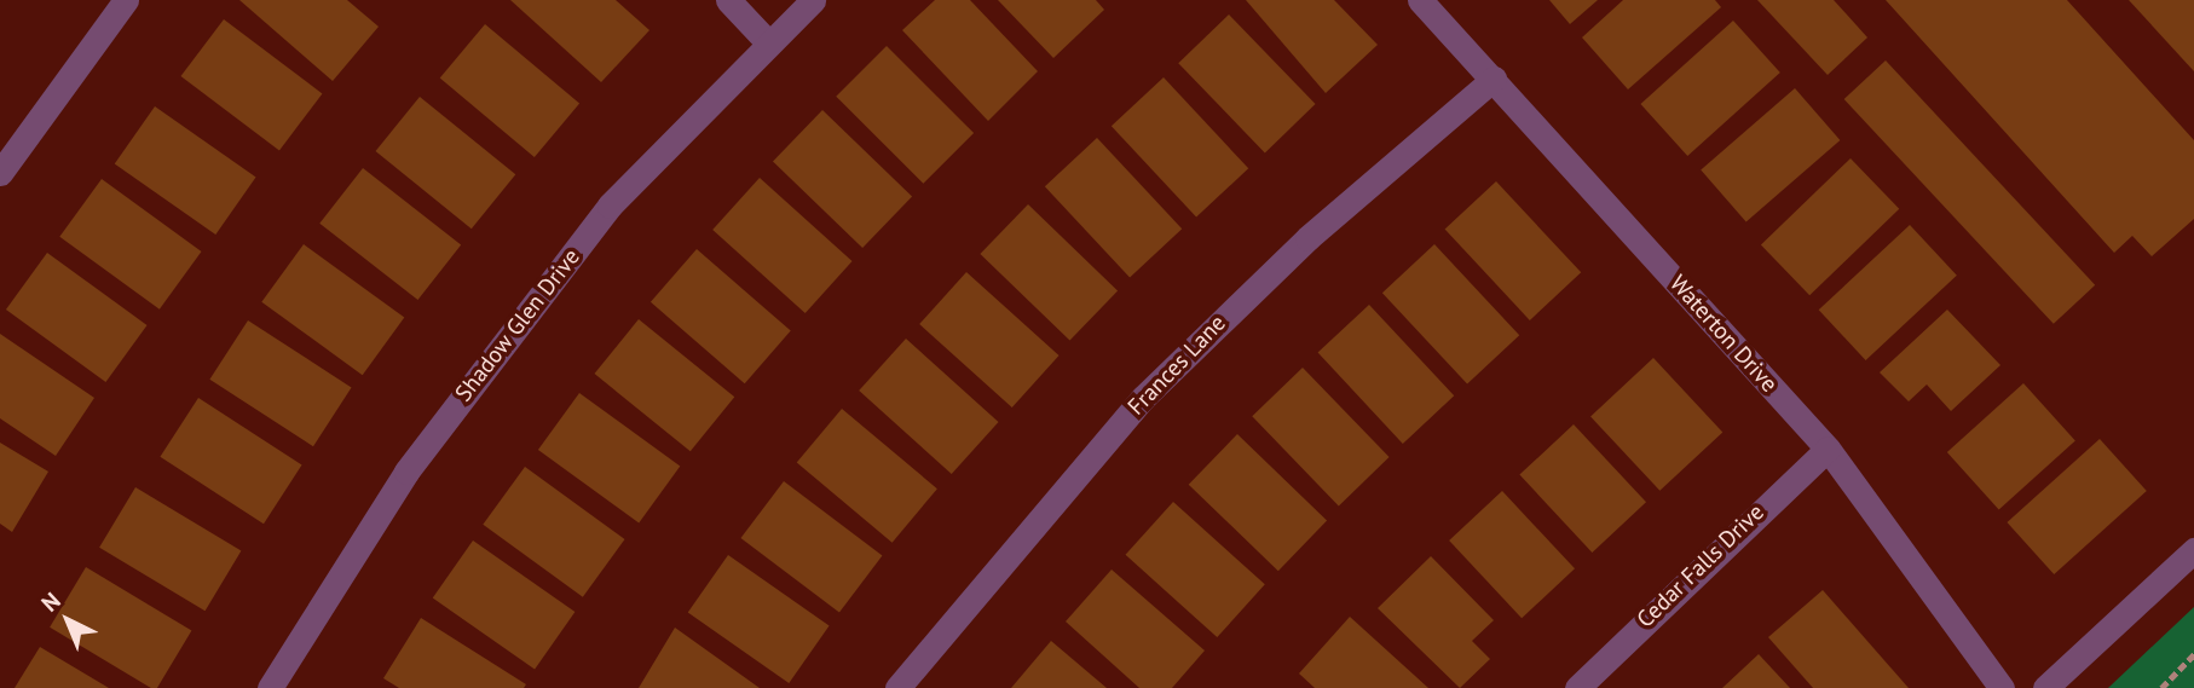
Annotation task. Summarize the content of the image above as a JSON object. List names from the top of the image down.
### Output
{
  "streets": {
    "street": [
      "Shadow Glen Drive",
      "Waterton Drive",
      "Frances Lane",
      "Cedar Falls Drive"
    ]
  },
  "crossings": [
    ["Waterton Drive", "Frances Lane"],
    ["Waterton Drive", "Cedar Falls Drive"]
  ],
  "north": "top left"
}
